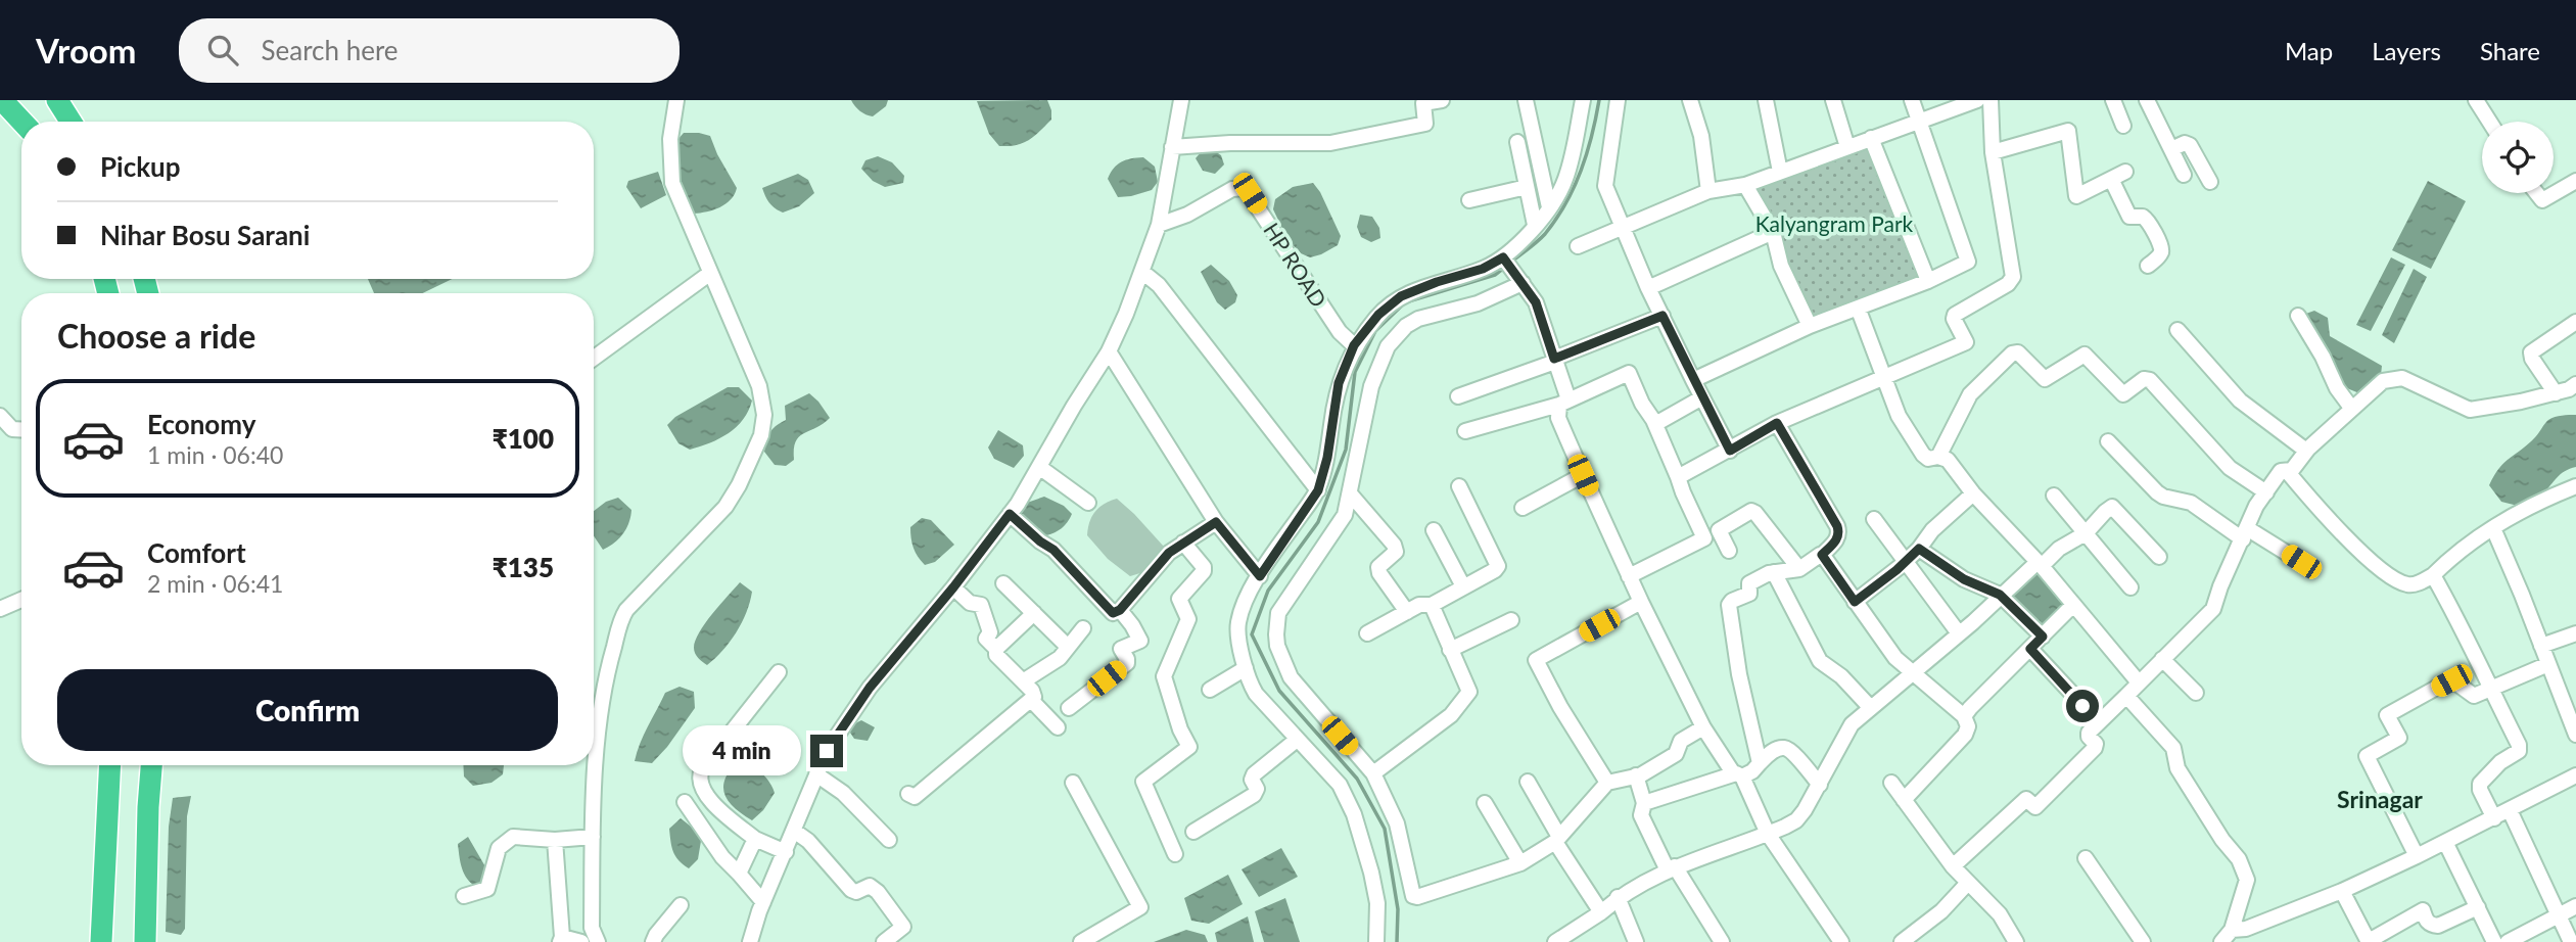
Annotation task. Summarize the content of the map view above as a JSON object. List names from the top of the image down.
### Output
{
  "streets": {
    "street": ["HP ROAD"]
  },
  "districts": ["Srinagar"],
  "parks": ["Kalyangram Park"],
  "page": {
    "header": "Vroom",
    "search": "Search here",
    "nav": ["Map", "Layers", "Share"],
    "banner": ["Pickup", "Nihar Bosu Sarani"],
    "heading": "Choose a ride",
    "list": [
      {
        "name": "Economy",
        "note": "1 min · 06:40",
        "value": "₹100"
      },
      {
        "name": "Comfort",
        "note": "2 min · 06:41",
        "value": "₹135"
      }
    ],
    "buttons": "Confirm",
    "bubble": "4 min"
  }
}
